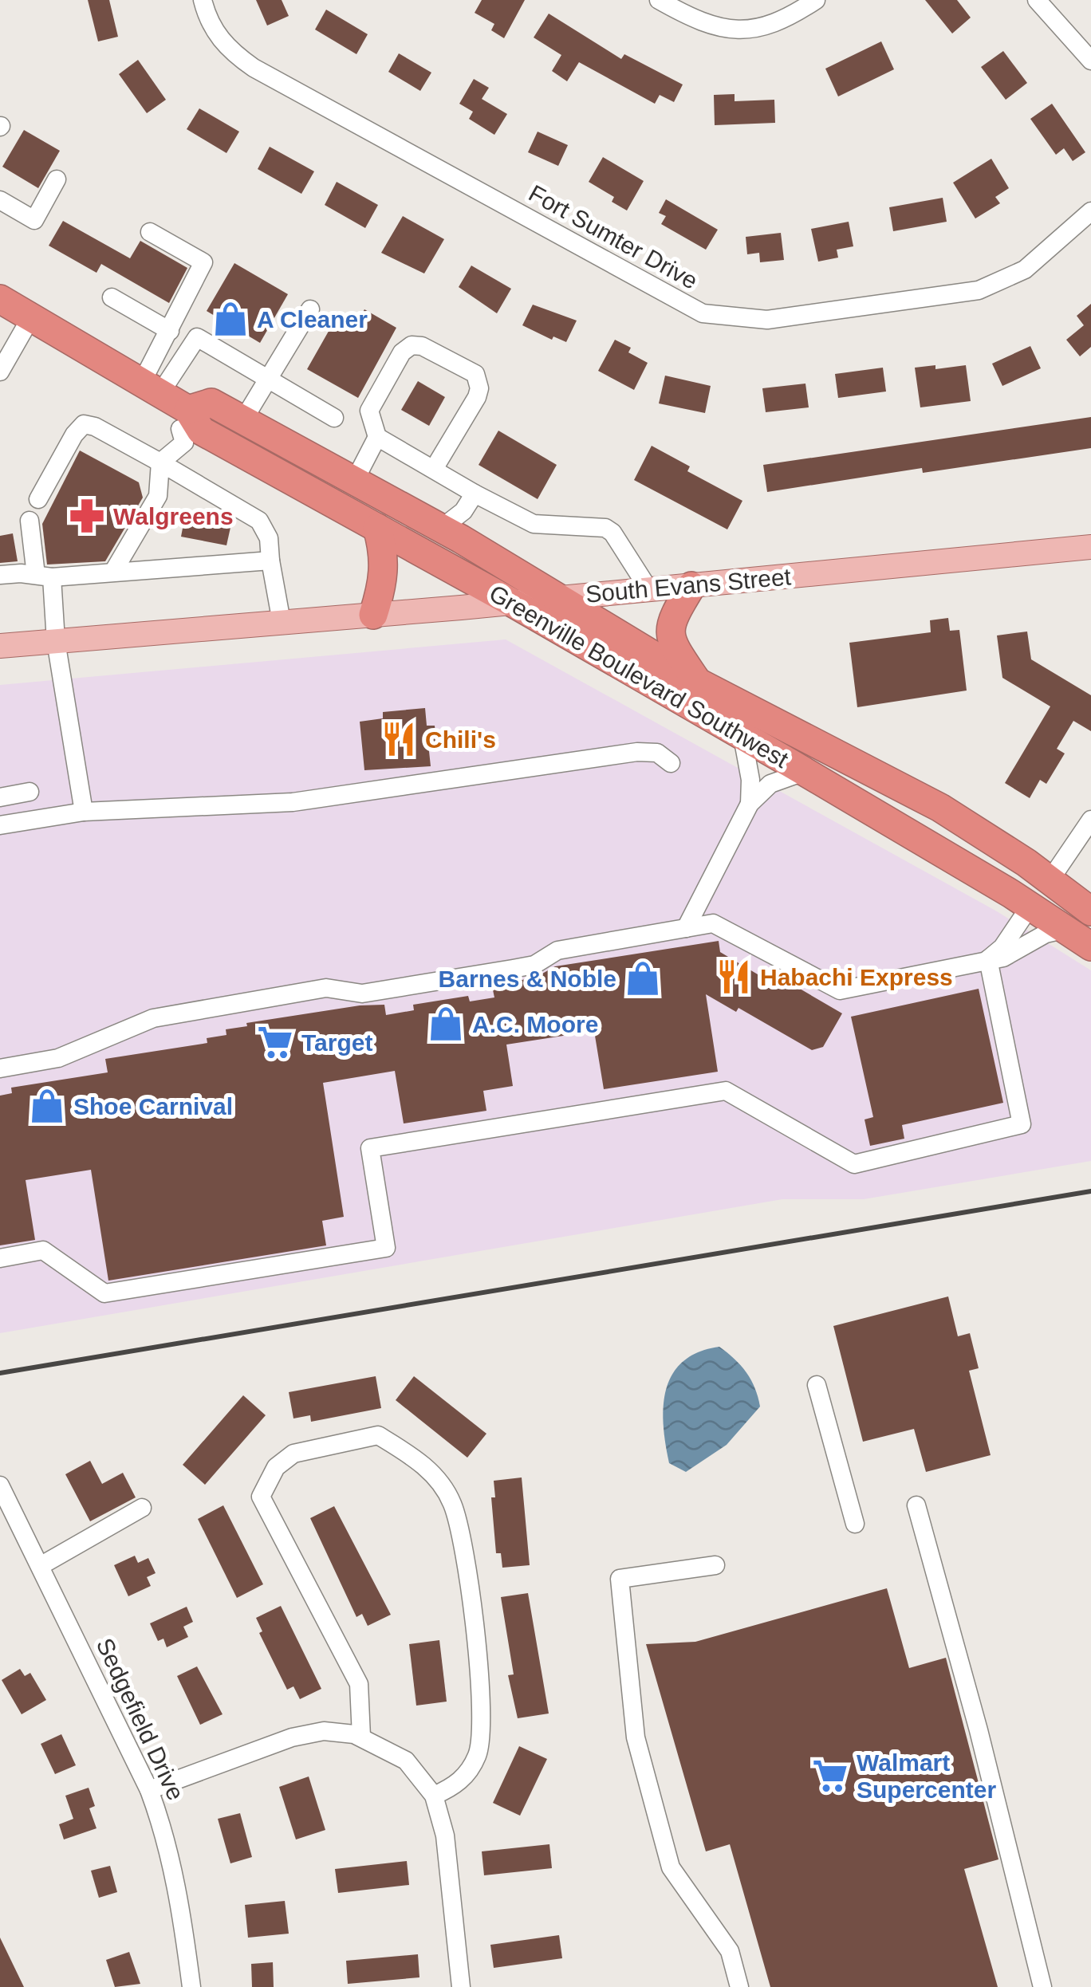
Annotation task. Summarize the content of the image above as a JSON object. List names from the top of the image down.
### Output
{
  "streets": {
    "highway": ["Greenville Boulevard Southwest"],
    "main road": ["South Evans Street"],
    "street": ["Fort Sumter Drive", "Sedgefield Drive"]
  },
  "crossings": [
    ["South Evans Street", "Greenville Boulevard Southwest"]
  ],
  "places": {
    "shop": [
      "A Cleaner",
      "Barnes & Noble",
      "A.C. Moore",
      "Shoe Carnival"
    ],
    "pharmacy": ["Walgreens"],
    "restaurant": ["Chili's", "Habachi Express"],
    "supermarket": ["Target", "Walmart Supercenter"]
  }
}
